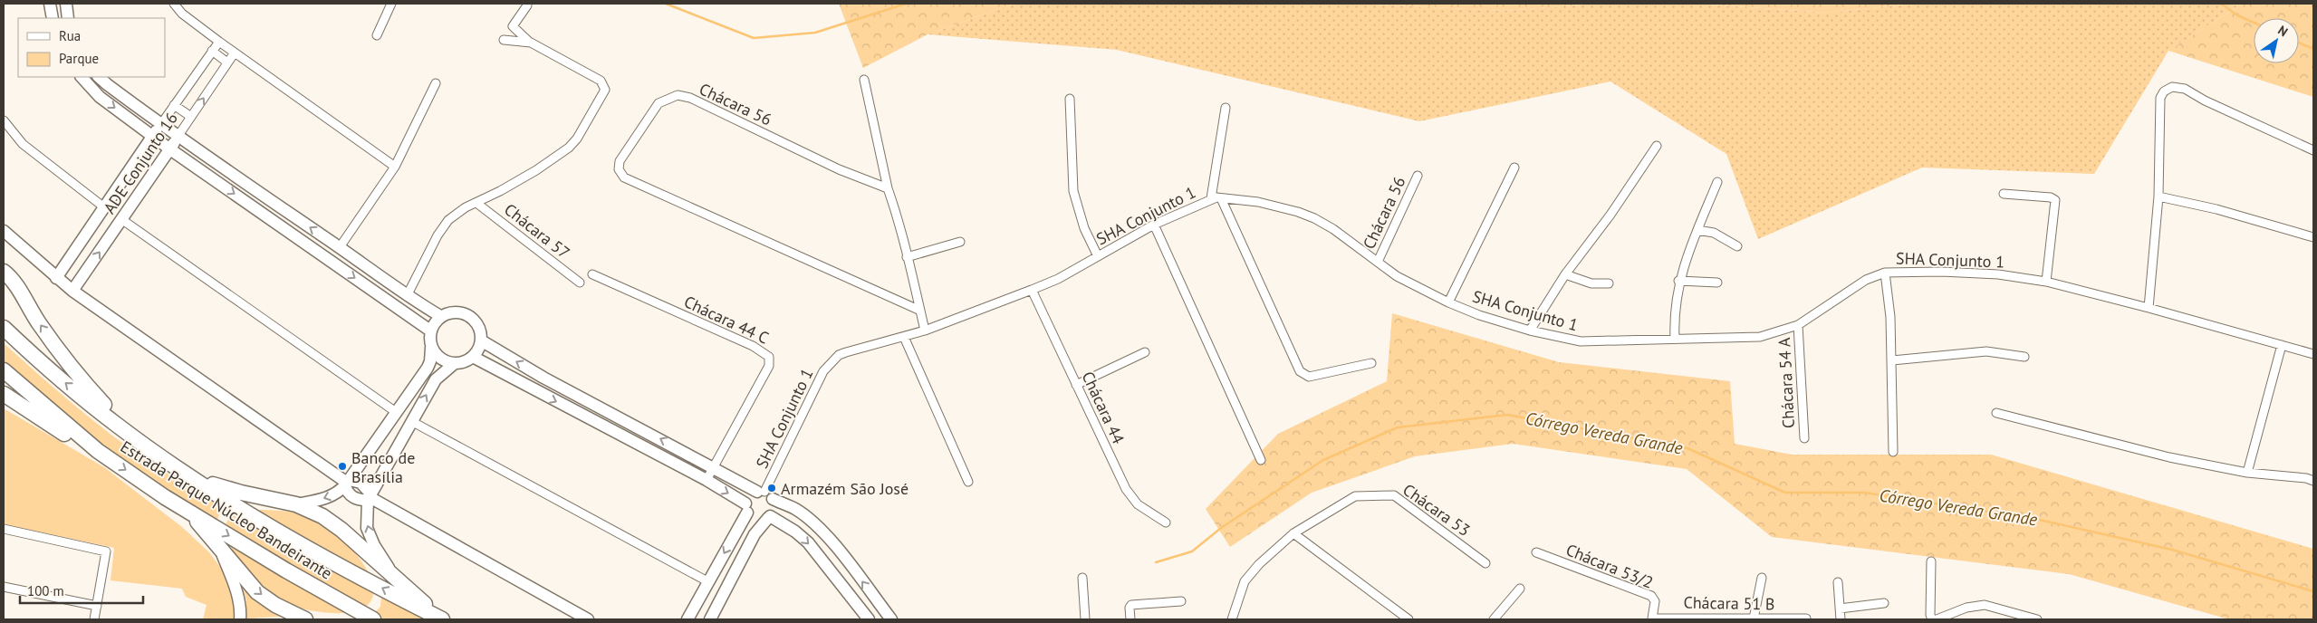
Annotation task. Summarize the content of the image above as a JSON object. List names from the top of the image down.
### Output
{
  "streets": {
    "highway": ["Estrada Parque Núcleo Bandeirante"],
    "street": [
      "Chácara 56",
      "ADE Conjunto 16",
      "SHA Conjunto 1",
      "Chácara 57",
      "Chácara 44 C",
      "Chácara 54 A",
      "Chácara 44",
      "Chácara 53",
      "Chácara 53/2",
      "Chácara 51 B"
    ]
  },
  "crossings": [
    ["Chácara 56", "SHA Conjunto 1"],
    ["SHA Conjunto 1", "Chácara 54 A"],
    ["SHA Conjunto 1", "Chácara 44"],
    ["Chácara 53/2", "Chácara 51 B"]
  ],
  "water": ["Córrego Vereda Grande"],
  "places": ["Banco de Brasília", "Armazém São José"],
  "legend": ["Rua", "Parque"],
  "scale_bar": "100 m",
  "north": "top right"
}
